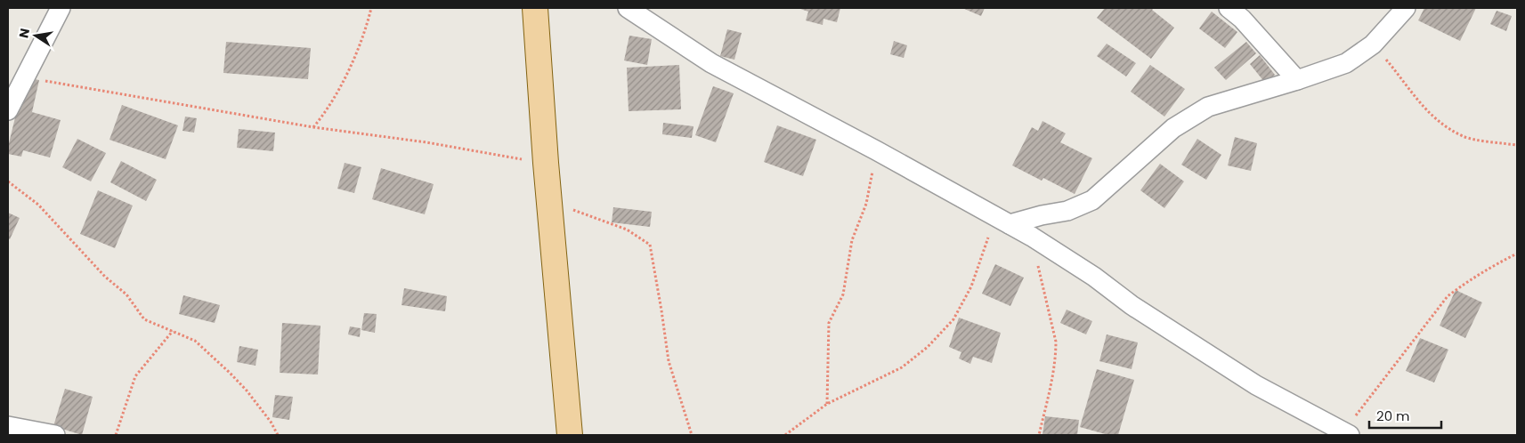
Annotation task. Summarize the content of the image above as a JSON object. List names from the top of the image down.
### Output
{
  "scale_bar": "20 m",
  "north": "left"
}
